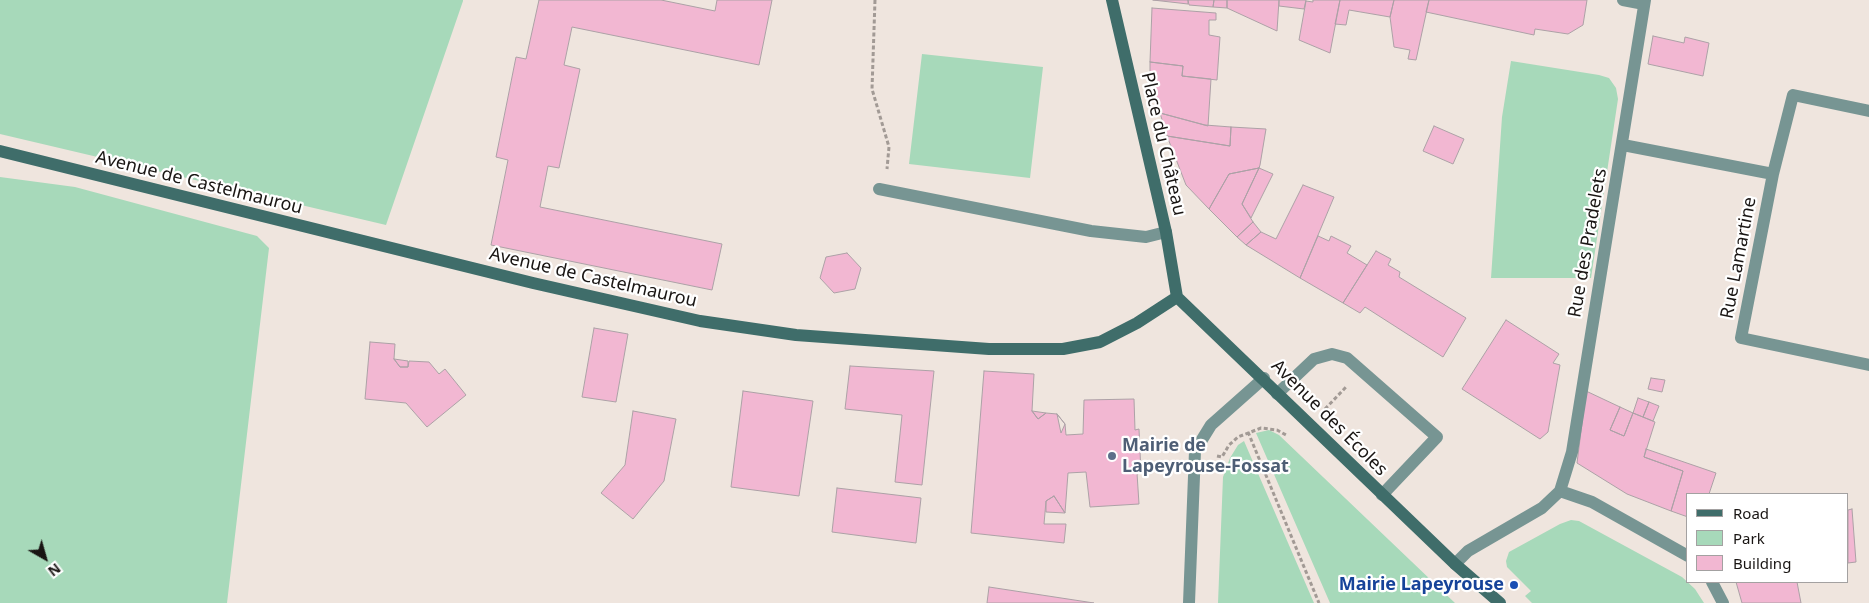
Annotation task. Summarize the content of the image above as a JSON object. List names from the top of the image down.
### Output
{
  "streets": {
    "street": [
      "Place du Château",
      "Avenue de Castelmaurou",
      "Rue des Pradelets",
      "Rue Lamartine",
      "Avenue des Écoles"
    ]
  },
  "crossings": [
    ["Place du Château", "Avenue de Castelmaurou"],
    ["Place du Château", "Avenue des Écoles"],
    ["Avenue de Castelmaurou", "Avenue des Écoles"]
  ],
  "places": ["Mairie de Lapeyrouse-Fossat", "Mairie Lapeyrouse"],
  "legend": ["Road", "Park", "Building"],
  "north": "bottom right"
}
